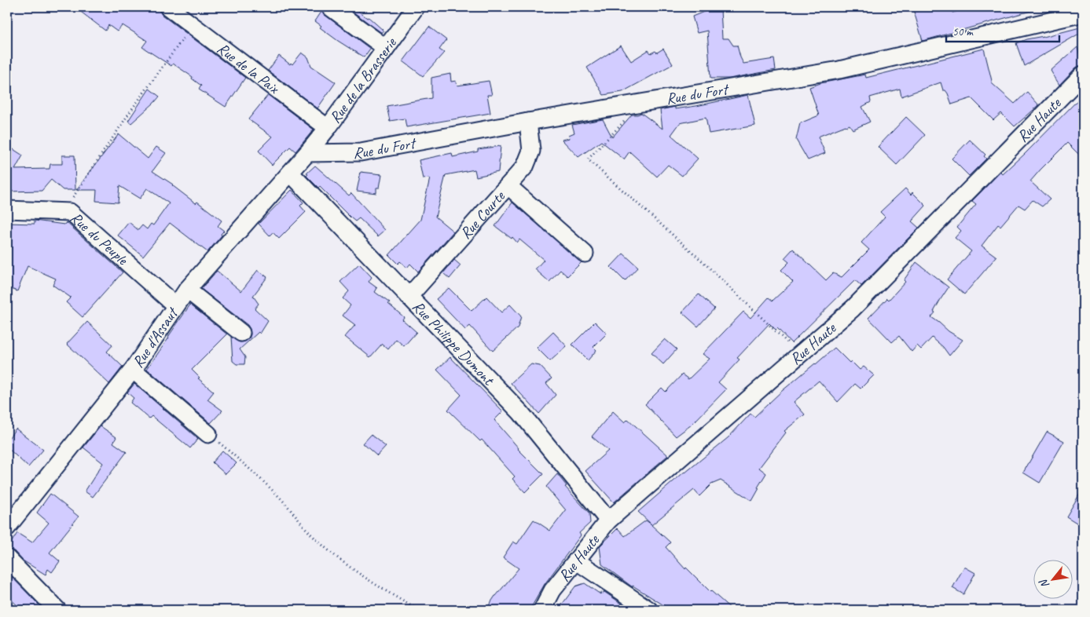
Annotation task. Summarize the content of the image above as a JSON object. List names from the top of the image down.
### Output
{
  "streets": {
    "street": [
      "Rue de la Paix",
      "Rue de la Brasserie",
      "Rue du Fort",
      "Rue Haute",
      "Rue Courte",
      "Rue du Peuple",
      "Rue d'Assaut",
      "Rue Philippe Dumont"
    ]
  },
  "crossings": [
    ["Rue de la Paix", "Rue de la Brasserie"],
    ["Rue de la Brasserie", "Rue du Fort"],
    ["Rue de la Brasserie", "Rue d'Assaut"],
    ["Rue du Fort", "Rue Courte"],
    ["Rue du Fort", "Rue d'Assaut"],
    ["Rue Haute", "Rue Philippe Dumont"],
    ["Rue Courte", "Rue Philippe Dumont"],
    ["Rue du Peuple", "Rue d'Assaut"],
    ["Rue d'Assaut", "Rue Philippe Dumont"]
  ],
  "scale_bar": "50 m",
  "north": "bottom left"
}
